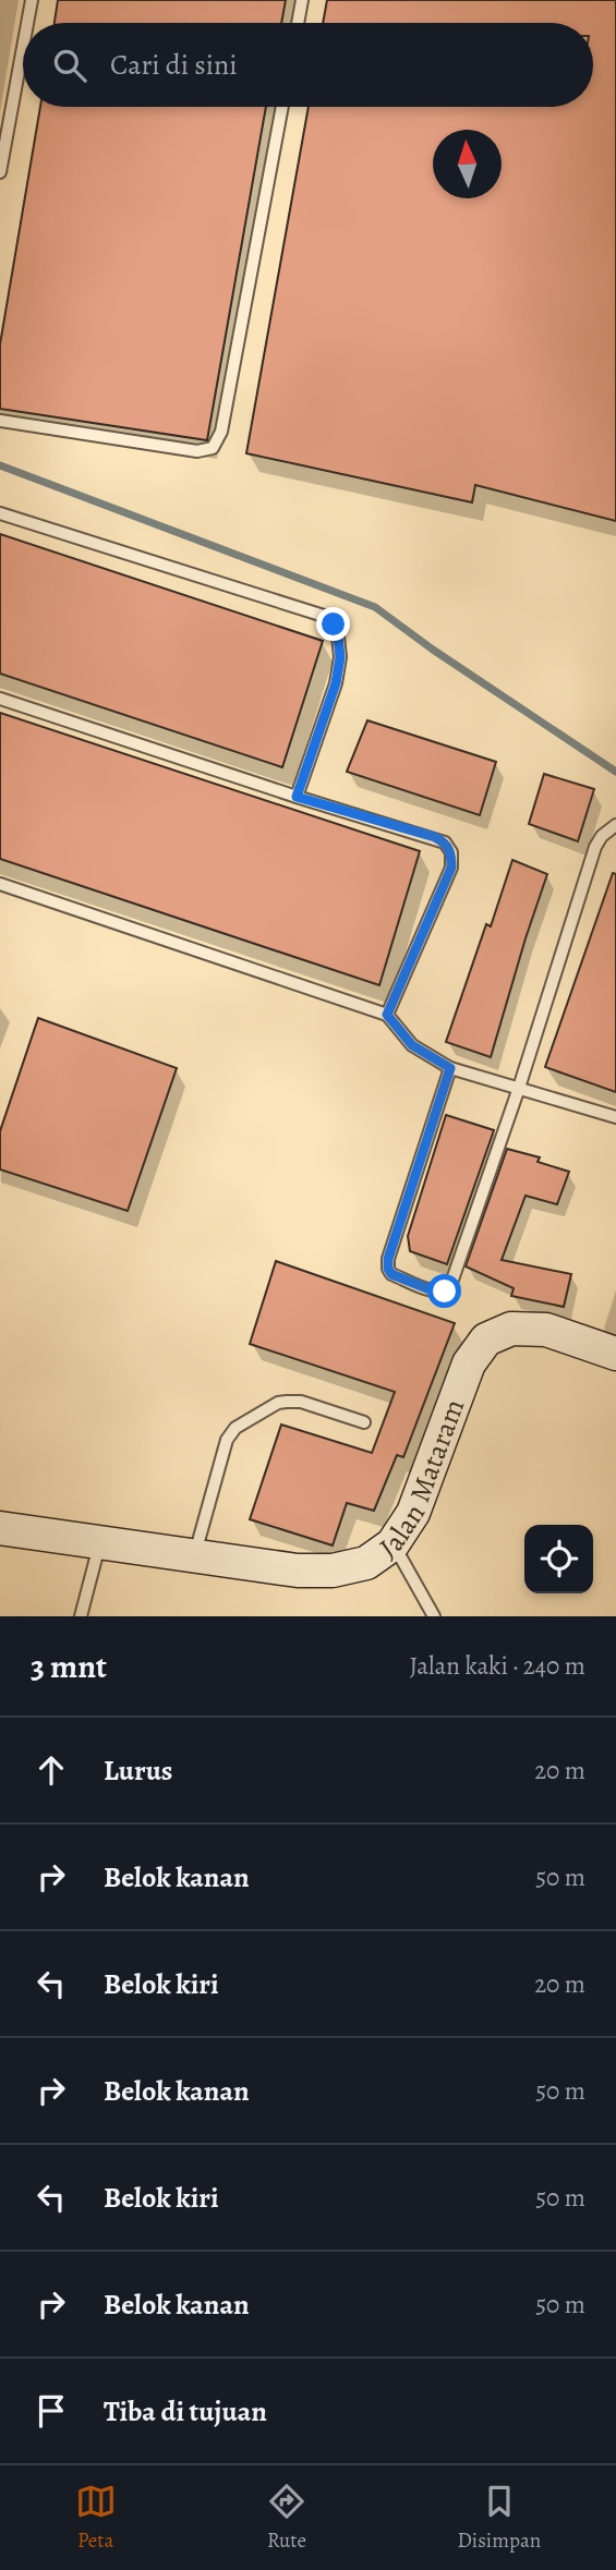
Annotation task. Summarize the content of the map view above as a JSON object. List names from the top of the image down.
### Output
{
  "streets": {
    "main road": ["Jalan Mataram"]
  },
  "north": "top",
  "page": {
    "search": "Cari di sini",
    "heading": ["3 mnt", "Jalan kaki · 240 m"],
    "list": [
      ["Lurus", "20 m"],
      ["Belok kanan", "50 m"],
      ["Belok kiri", "20 m"],
      ["Belok kanan", "50 m"],
      ["Belok kiri", "50 m"],
      ["Belok kanan", "50 m"],
      "Tiba di tujuan"
    ],
    "nav": ["Peta", "Rute", "Disimpan"]
  }
}
